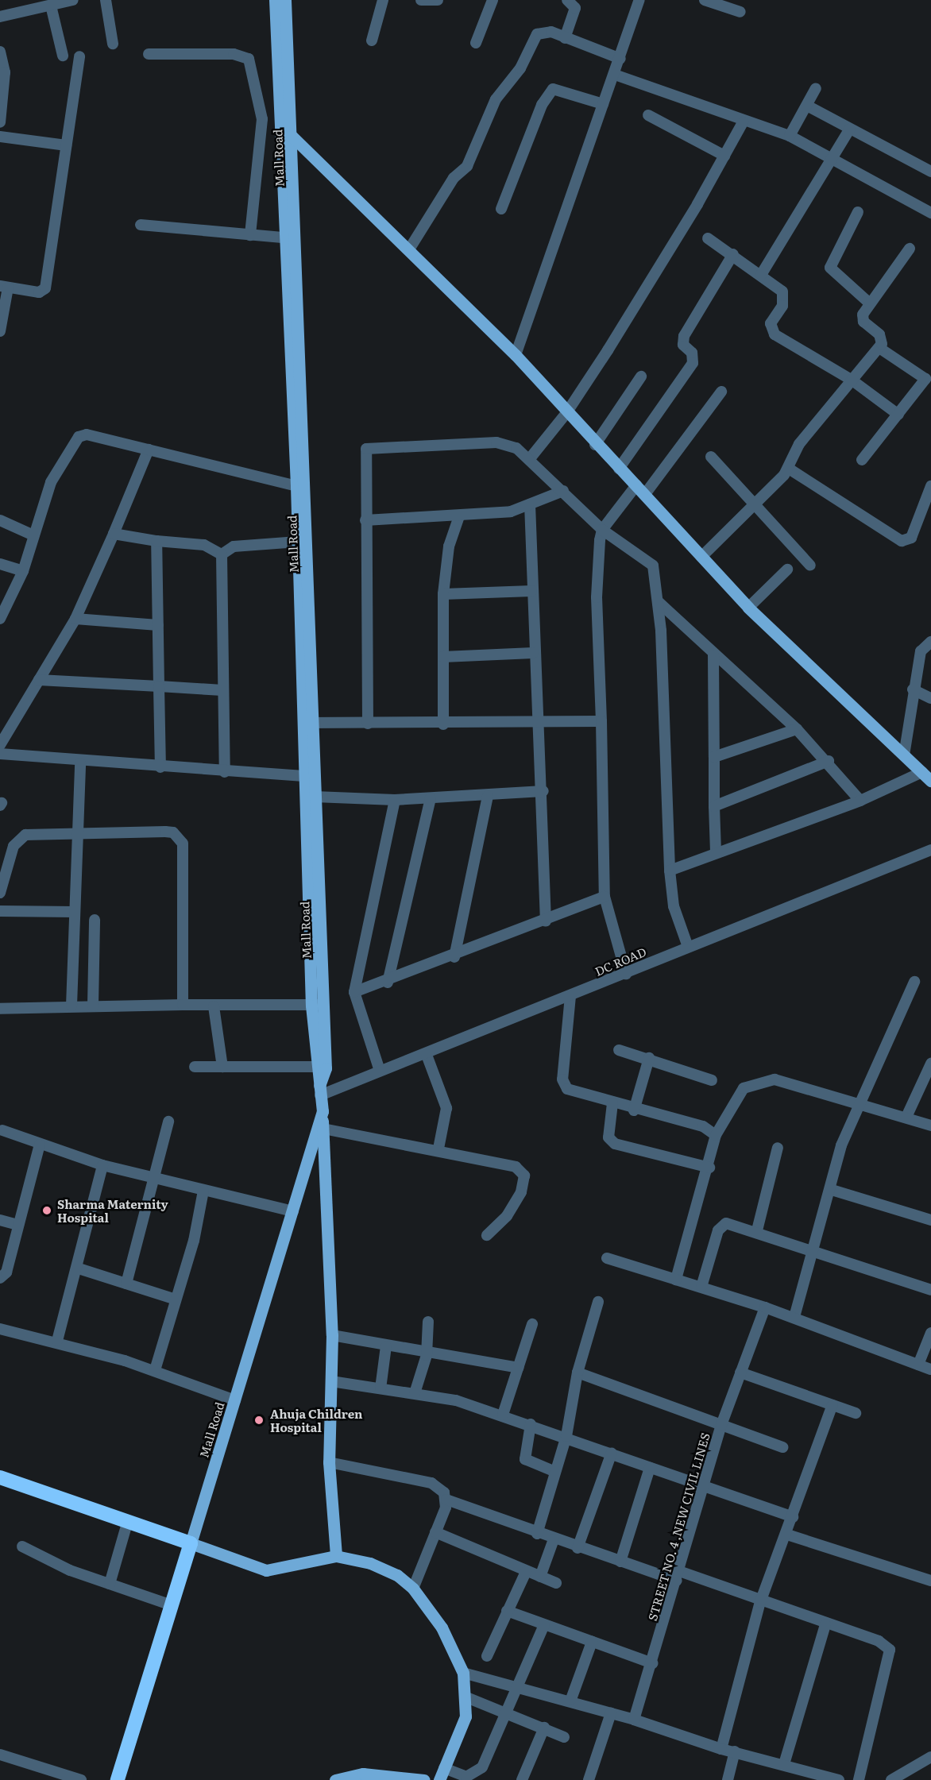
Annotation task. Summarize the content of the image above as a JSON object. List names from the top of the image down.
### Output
{
  "streets": {
    "highway": ["Mall Road"],
    "street": ["DC ROAD", "STREET NO. 4 ,NEW CIVIL LINES"]
  },
  "crossings": [
    ["Mall Road", "DC ROAD"]
  ],
  "places": ["Sharma Maternity Hospital", "Ahuja Children Hospital"]
}
